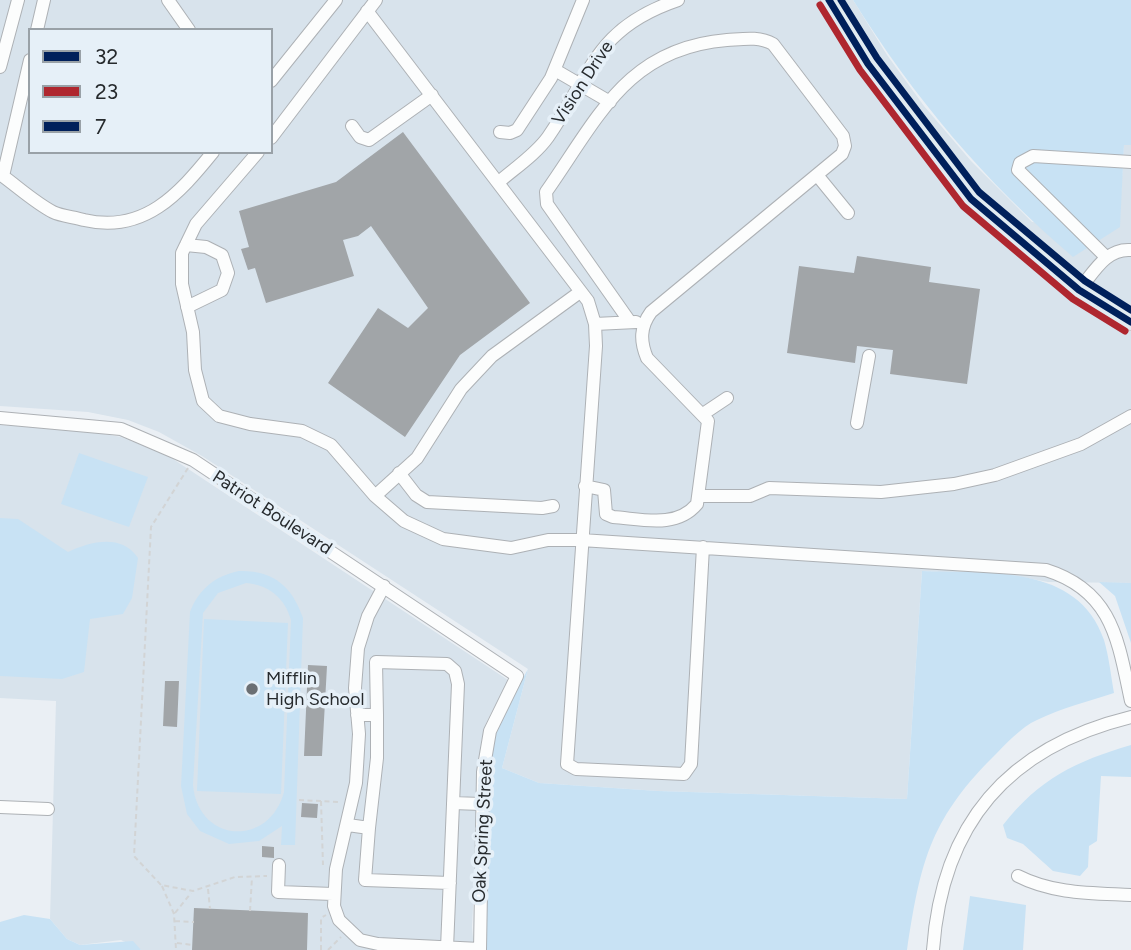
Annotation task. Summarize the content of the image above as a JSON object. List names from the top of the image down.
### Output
{
  "streets": {
    "street": ["Vision Drive", "Patriot Boulevard", "Oak Spring Street"]
  },
  "crossings": [
    ["Patriot Boulevard", "Oak Spring Street"]
  ],
  "places": ["Mifflin High School"],
  "lines": ["transit line 32", "transit line 7", "transit line 23"],
  "legend": ["32", "23", "7"]
}
